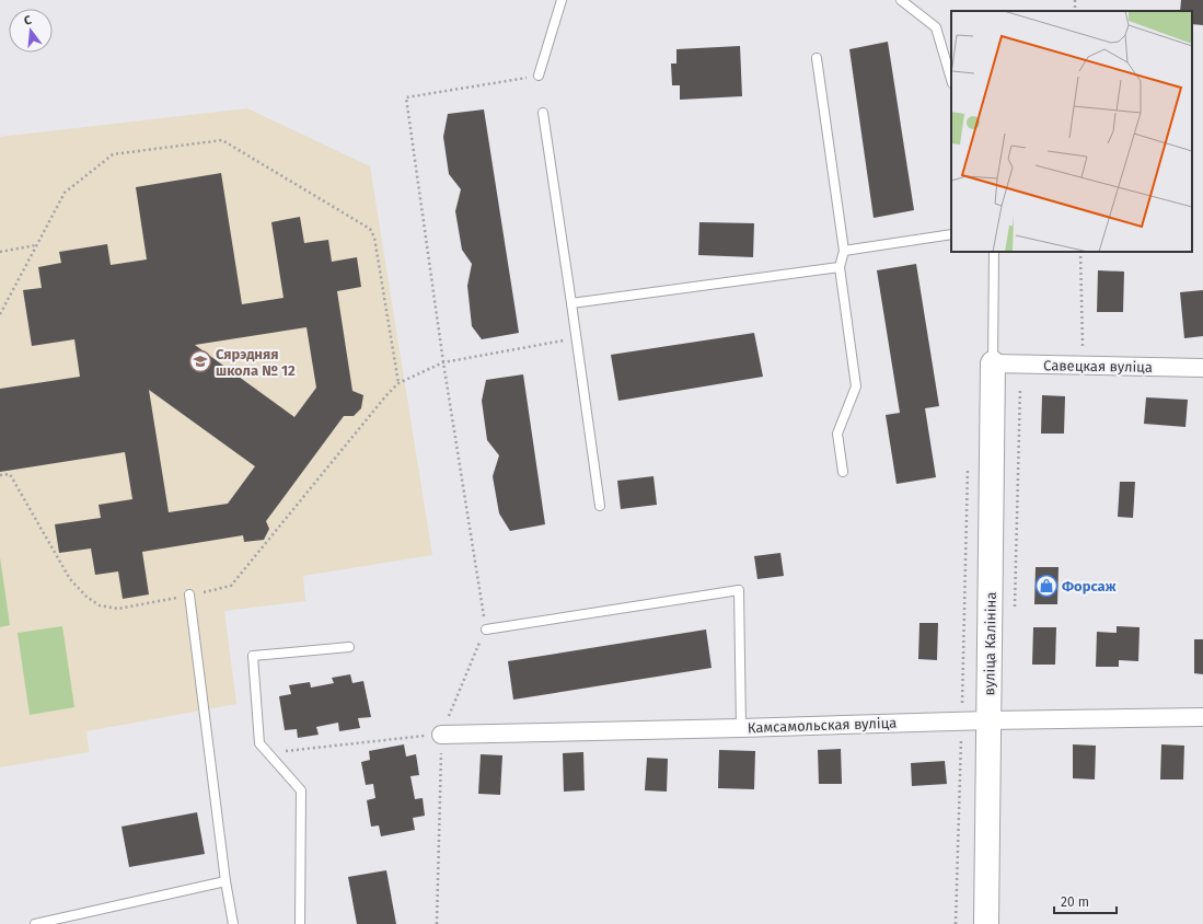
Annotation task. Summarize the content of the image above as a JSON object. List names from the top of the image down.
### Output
{
  "streets": {
    "street": ["Савецкая вуліца", "вуліца Калініна", "Камсамольская вуліца"]
  },
  "crossings": [
    ["Савецкая вуліца", "вуліца Калініна"],
    ["вуліца Калініна", "Камсамольская вуліца"]
  ],
  "places": {
    "school or university": ["Сярэдняя школа № 12"],
    "shop": ["Форсаж"]
  },
  "scale_bar": "20 m",
  "north": "top"
}
